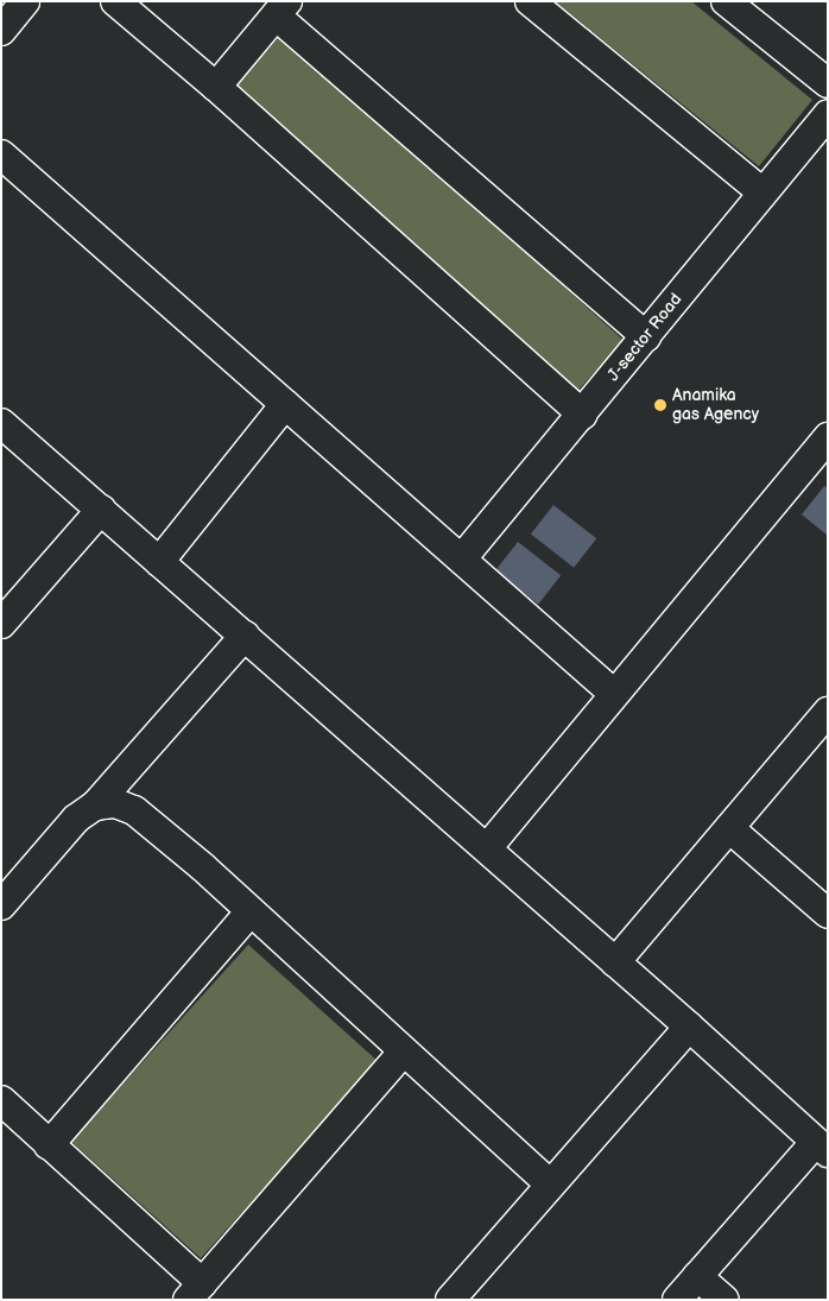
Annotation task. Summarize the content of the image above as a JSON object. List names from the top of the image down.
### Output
{
  "streets": {
    "street": ["J-sector Road"]
  },
  "places": ["Anamika gas Agency"]
}
